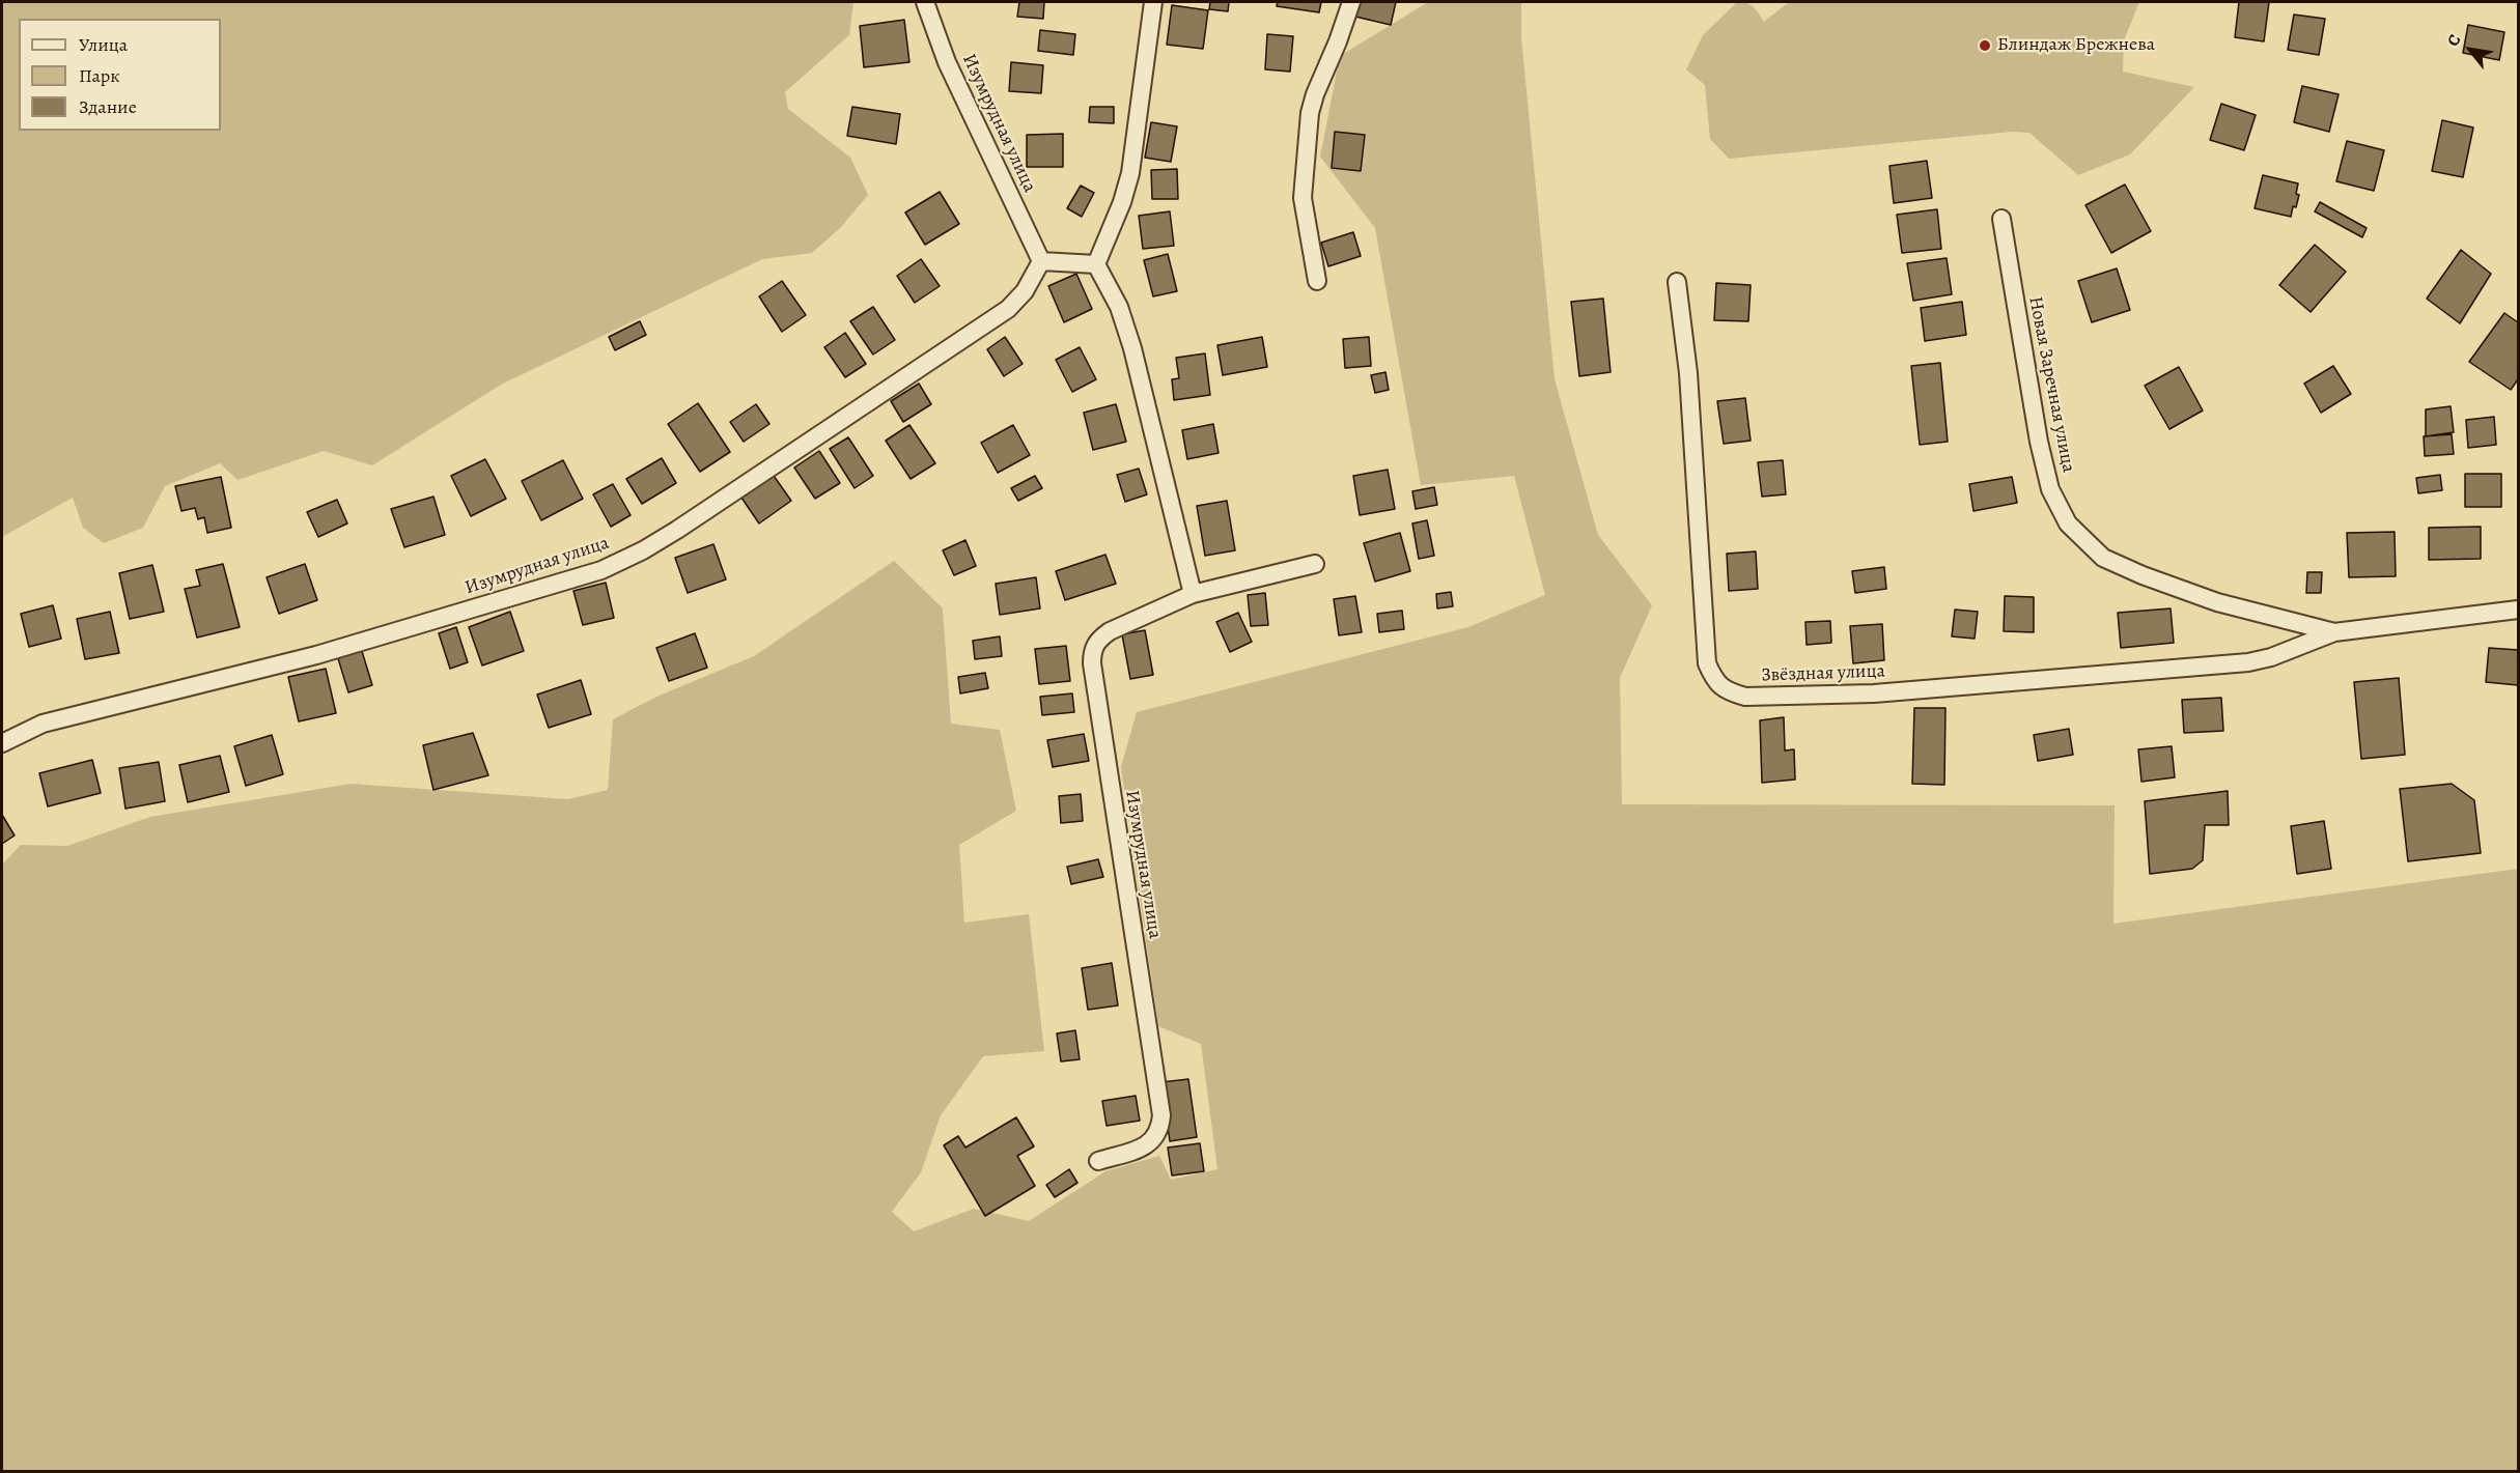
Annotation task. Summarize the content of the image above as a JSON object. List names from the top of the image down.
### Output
{
  "streets": {
    "street": ["Изумрудная улица", "Новая Заречная улица", "Звёздная улица"]
  },
  "crossings": [
    ["Новая Заречная улица", "Звёздная улица"]
  ],
  "places": ["Блиндаж Брежнева"],
  "legend": ["Улица", "Парк", "Здание"],
  "north": "top left"
}
